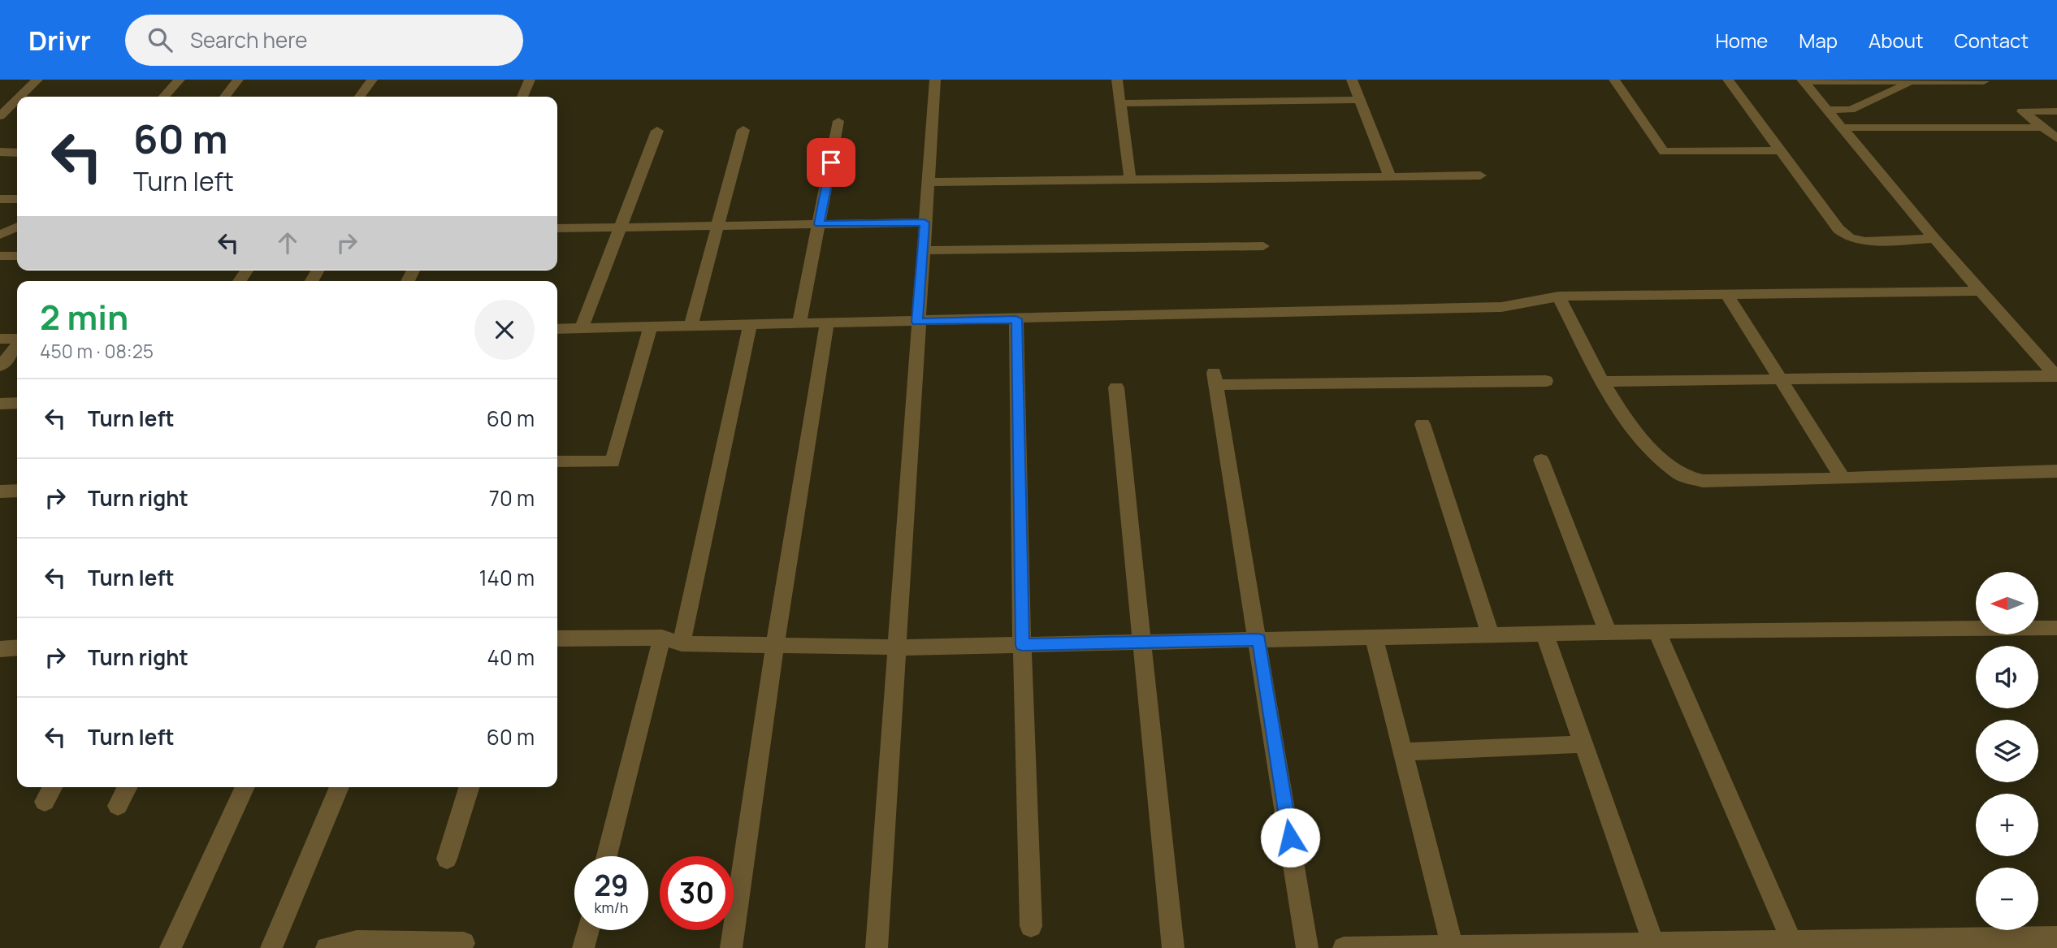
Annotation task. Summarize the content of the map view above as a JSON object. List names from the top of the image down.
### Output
{
  "north": "left",
  "page": {
    "header": "Drivr",
    "search": "Search here",
    "nav": [
      "Home",
      "Map",
      "About",
      "Contact"
    ],
    "turn": ["60 m", "Turn left"],
    "heading": ["2 min", "450 m · 08:25"],
    "list": [
      {
        "name": "Turn left",
        "value": "60 m"
      },
      {
        "name": "Turn right",
        "value": "70 m"
      },
      {
        "name": "Turn left",
        "value": "140 m"
      },
      {
        "name": "Turn right",
        "value": "40 m"
      },
      {
        "name": "Turn left",
        "value": "60 m"
      }
    ],
    "map_buttons": ["+", "−"],
    "speed": "29 km/h",
    "limit": "30"
  }
}
